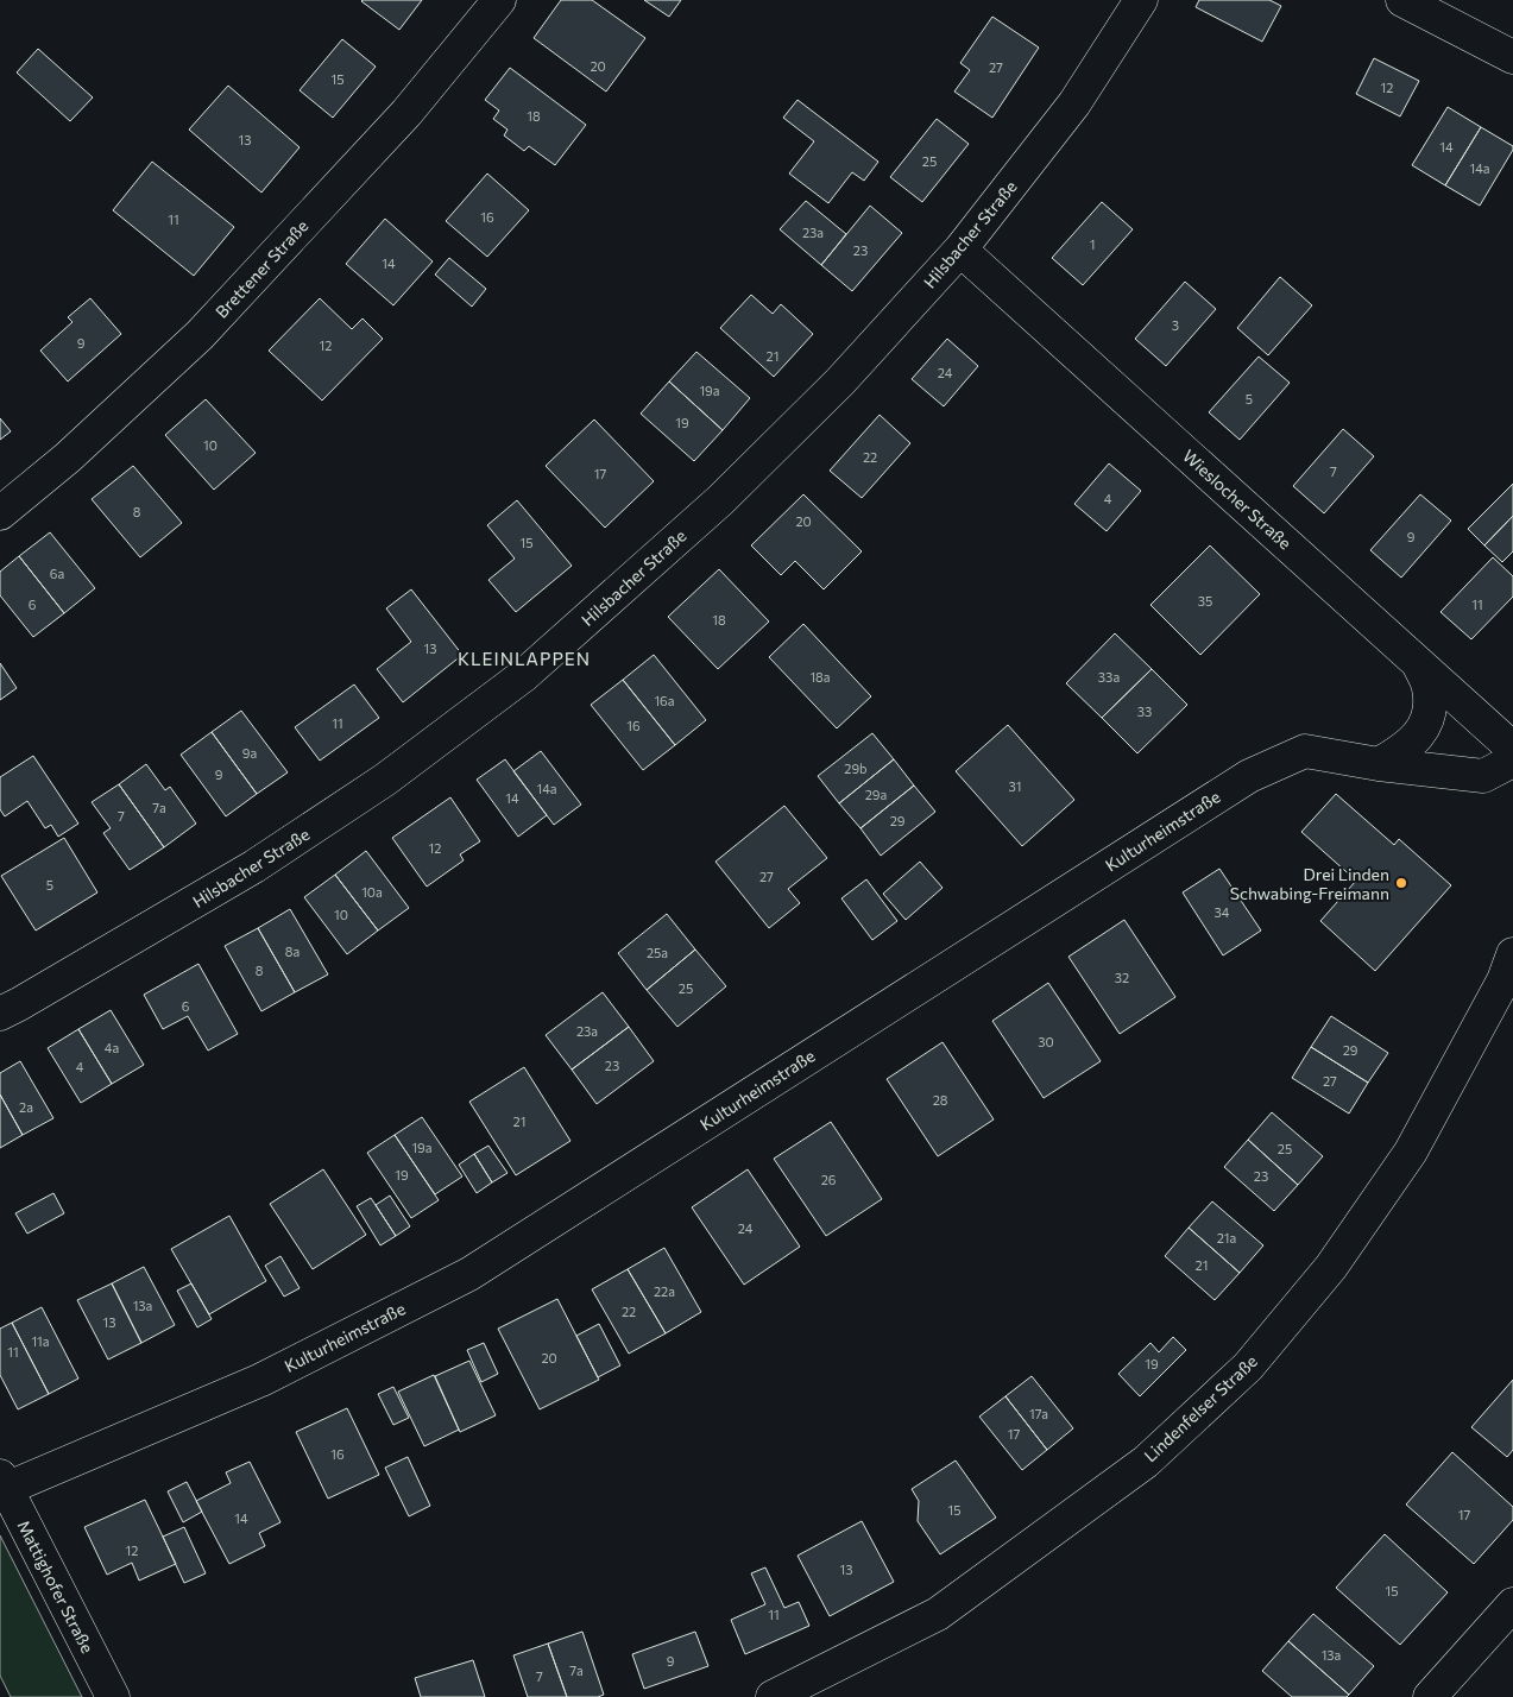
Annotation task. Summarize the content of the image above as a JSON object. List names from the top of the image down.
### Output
{
  "streets": {
    "street": [
      "Hilsbacher Straße",
      "Brettener Straße",
      "Wieslocher Straße",
      "Kulturheimstraße",
      "Lindenfelser Straße",
      "Mattighofer Straße"
    ]
  },
  "crossings": [
    ["Hilsbacher Straße", "Wieslocher Straße"],
    ["Kulturheimstraße", "Mattighofer Straße"]
  ],
  "districts": ["KLEINLAPPEN"],
  "places": ["Drei Linden Schwabing-Freimann"],
  "house_numbers": [
    "20",
    "27",
    "15",
    "12",
    "18",
    "13",
    "14",
    "25",
    "14a",
    "16",
    "11",
    "23a",
    "1",
    "23",
    "14",
    "3",
    "9",
    "12",
    "21",
    "24",
    "19a",
    "5",
    "19",
    "10",
    "22",
    "7",
    "17",
    "4",
    "8",
    "20",
    "9",
    "15",
    "6a",
    "35",
    "6",
    "11",
    "18",
    "13",
    "18a",
    "33a",
    "16a",
    "33",
    "11",
    "16",
    "9a",
    "29b",
    "9",
    "31",
    "14a",
    "29a",
    "14",
    "7a",
    "7",
    "29",
    "12",
    "27",
    "5",
    "10a",
    "34",
    "10",
    "8a",
    "25a",
    "8",
    "32",
    "25",
    "6",
    "23a",
    "30",
    "4a",
    "29",
    "23",
    "4",
    "27",
    "28",
    "2a",
    "21",
    "19a",
    "25",
    "19",
    "23",
    "26",
    "24",
    "21a",
    "21",
    "22a",
    "13a",
    "22",
    "13",
    "11a",
    "11",
    "20",
    "19",
    "17a",
    "17",
    "16",
    "15",
    "17",
    "14",
    "12",
    "13",
    "15",
    "11",
    "13a",
    "9",
    "7a",
    "7"
  ]
}
